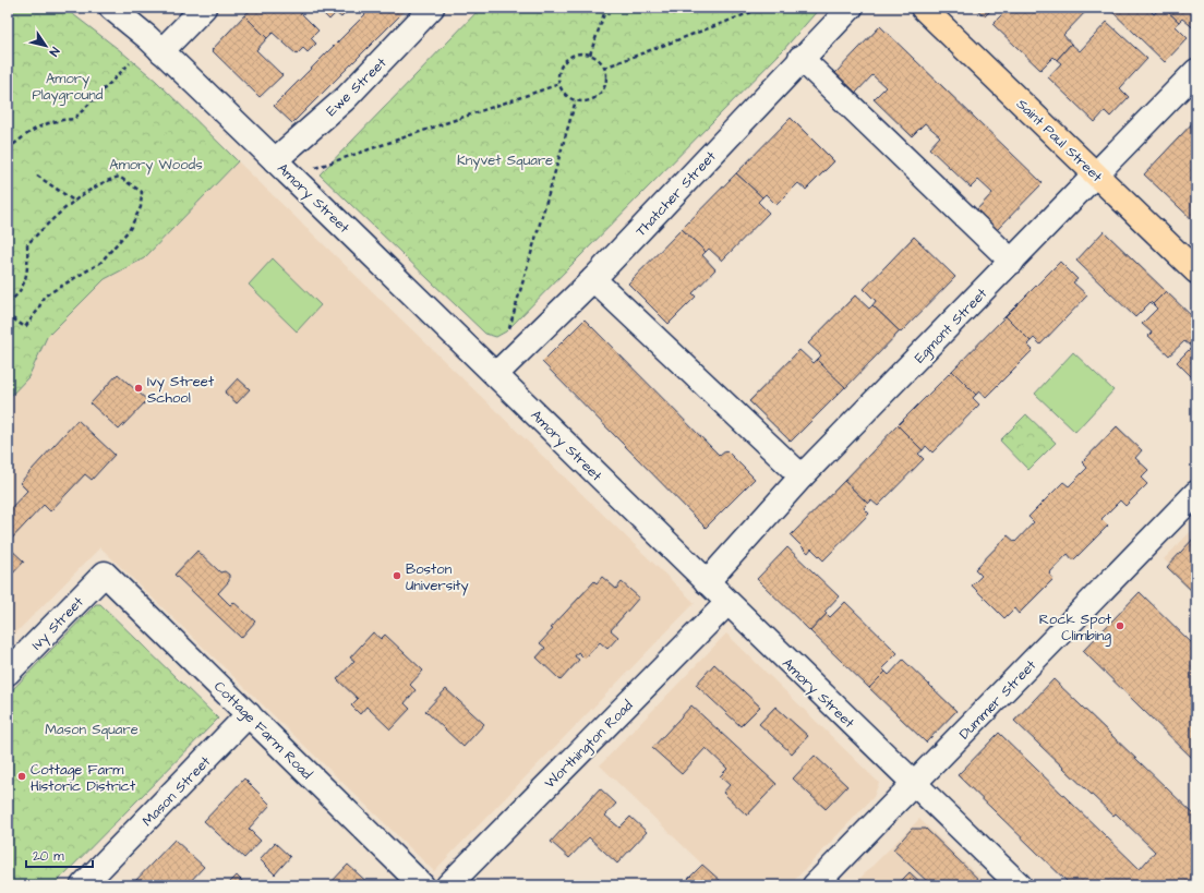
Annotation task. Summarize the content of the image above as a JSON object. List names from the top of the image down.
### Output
{
  "streets": {
    "main road": ["Saint Paul Street"],
    "street": [
      "Ewe Street",
      "Thatcher Street",
      "Amory Street",
      "Egmont Street",
      "Ivy Street",
      "Dummer Street",
      "Cottage Farm Road",
      "Worthington Road",
      "Mason Street"
    ]
  },
  "crossings": [
    ["Ewe Street", "Amory Street"],
    ["Saint Paul Street", "Egmont Street"],
    ["Thatcher Street", "Amory Street"],
    ["Amory Street", "Egmont Street"],
    ["Amory Street", "Dummer Street"],
    ["Amory Street", "Worthington Road"],
    ["Ivy Street", "Cottage Farm Road"],
    ["Cottage Farm Road", "Mason Street"]
  ],
  "parks": [
    "Amory Playground",
    "Knyvet Square",
    "Amory Woods",
    "Mason Square"
  ],
  "places": [
    "Ivy Street School",
    "Boston University",
    "Rock Spot Climbing",
    "Cottage Farm Historic District"
  ],
  "scale_bar": "20 m",
  "north": "bottom right"
}
